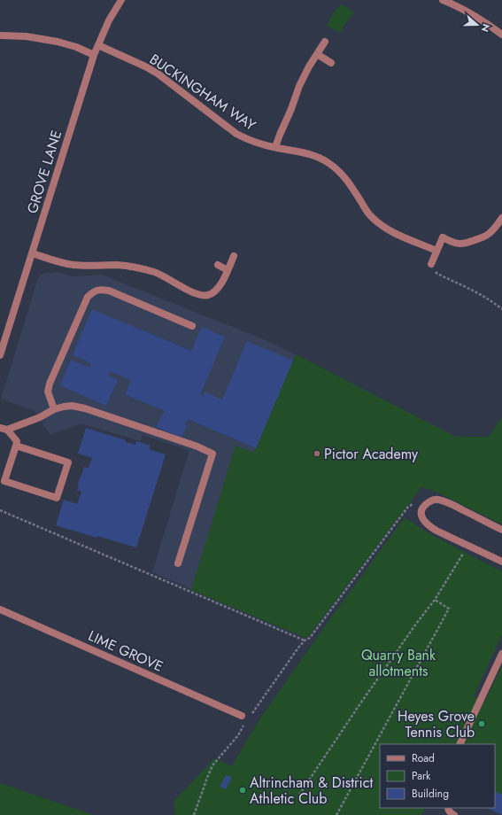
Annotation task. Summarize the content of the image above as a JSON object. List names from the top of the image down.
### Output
{
  "streets": {
    "street": ["BUCKINGHAM WAY", "GROVE LANE", "LIME GROVE"]
  },
  "crossings": [
    ["BUCKINGHAM WAY", "GROVE LANE"]
  ],
  "parks": ["Quarry Bank allotments"],
  "places": ["Pictor Academy", "Heyes Grove Tennis Club", "Altrincham & District Athletic Club"],
  "legend": ["Road", "Park", "Building"],
  "north": "right"
}
